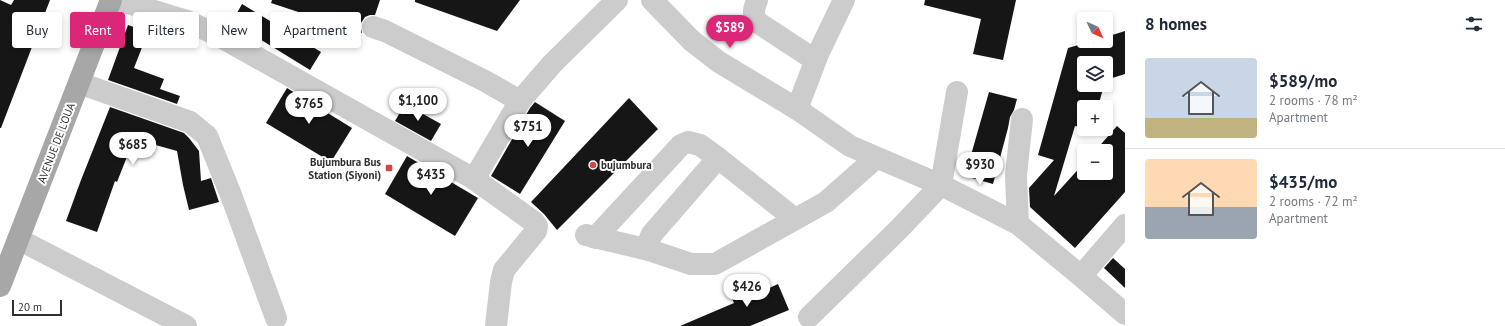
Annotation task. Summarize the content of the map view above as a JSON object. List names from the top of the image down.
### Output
{
  "streets": {
    "main road": ["AVENUE DE L'OUA"]
  },
  "places": {
    "other": ["bujumbura"],
    "transit": ["Bujumbura Bus Station (Siyoni)"]
  },
  "scale_bar": "20 m",
  "north": "bottom right",
  "page": {
    "heading": "8 homes",
    "map_buttons": ["+", "−"],
    "chip": [
      "Buy",
      "Rent",
      "Filters",
      "New",
      "Apartment"
    ],
    "price": [
      "$589",
      "$1,100",
      "$765",
      "$751",
      "$685",
      "$930",
      "$435",
      "$426"
    ],
    "list": [
      {
        "name": "$589/mo",
        "note": "2 rooms · 78 m² · Apartment"
      },
      {
        "name": "$435/mo",
        "note": "2 rooms · 72 m² · Apartment"
      }
    ],
    "scale": "20 m"
  }
}
